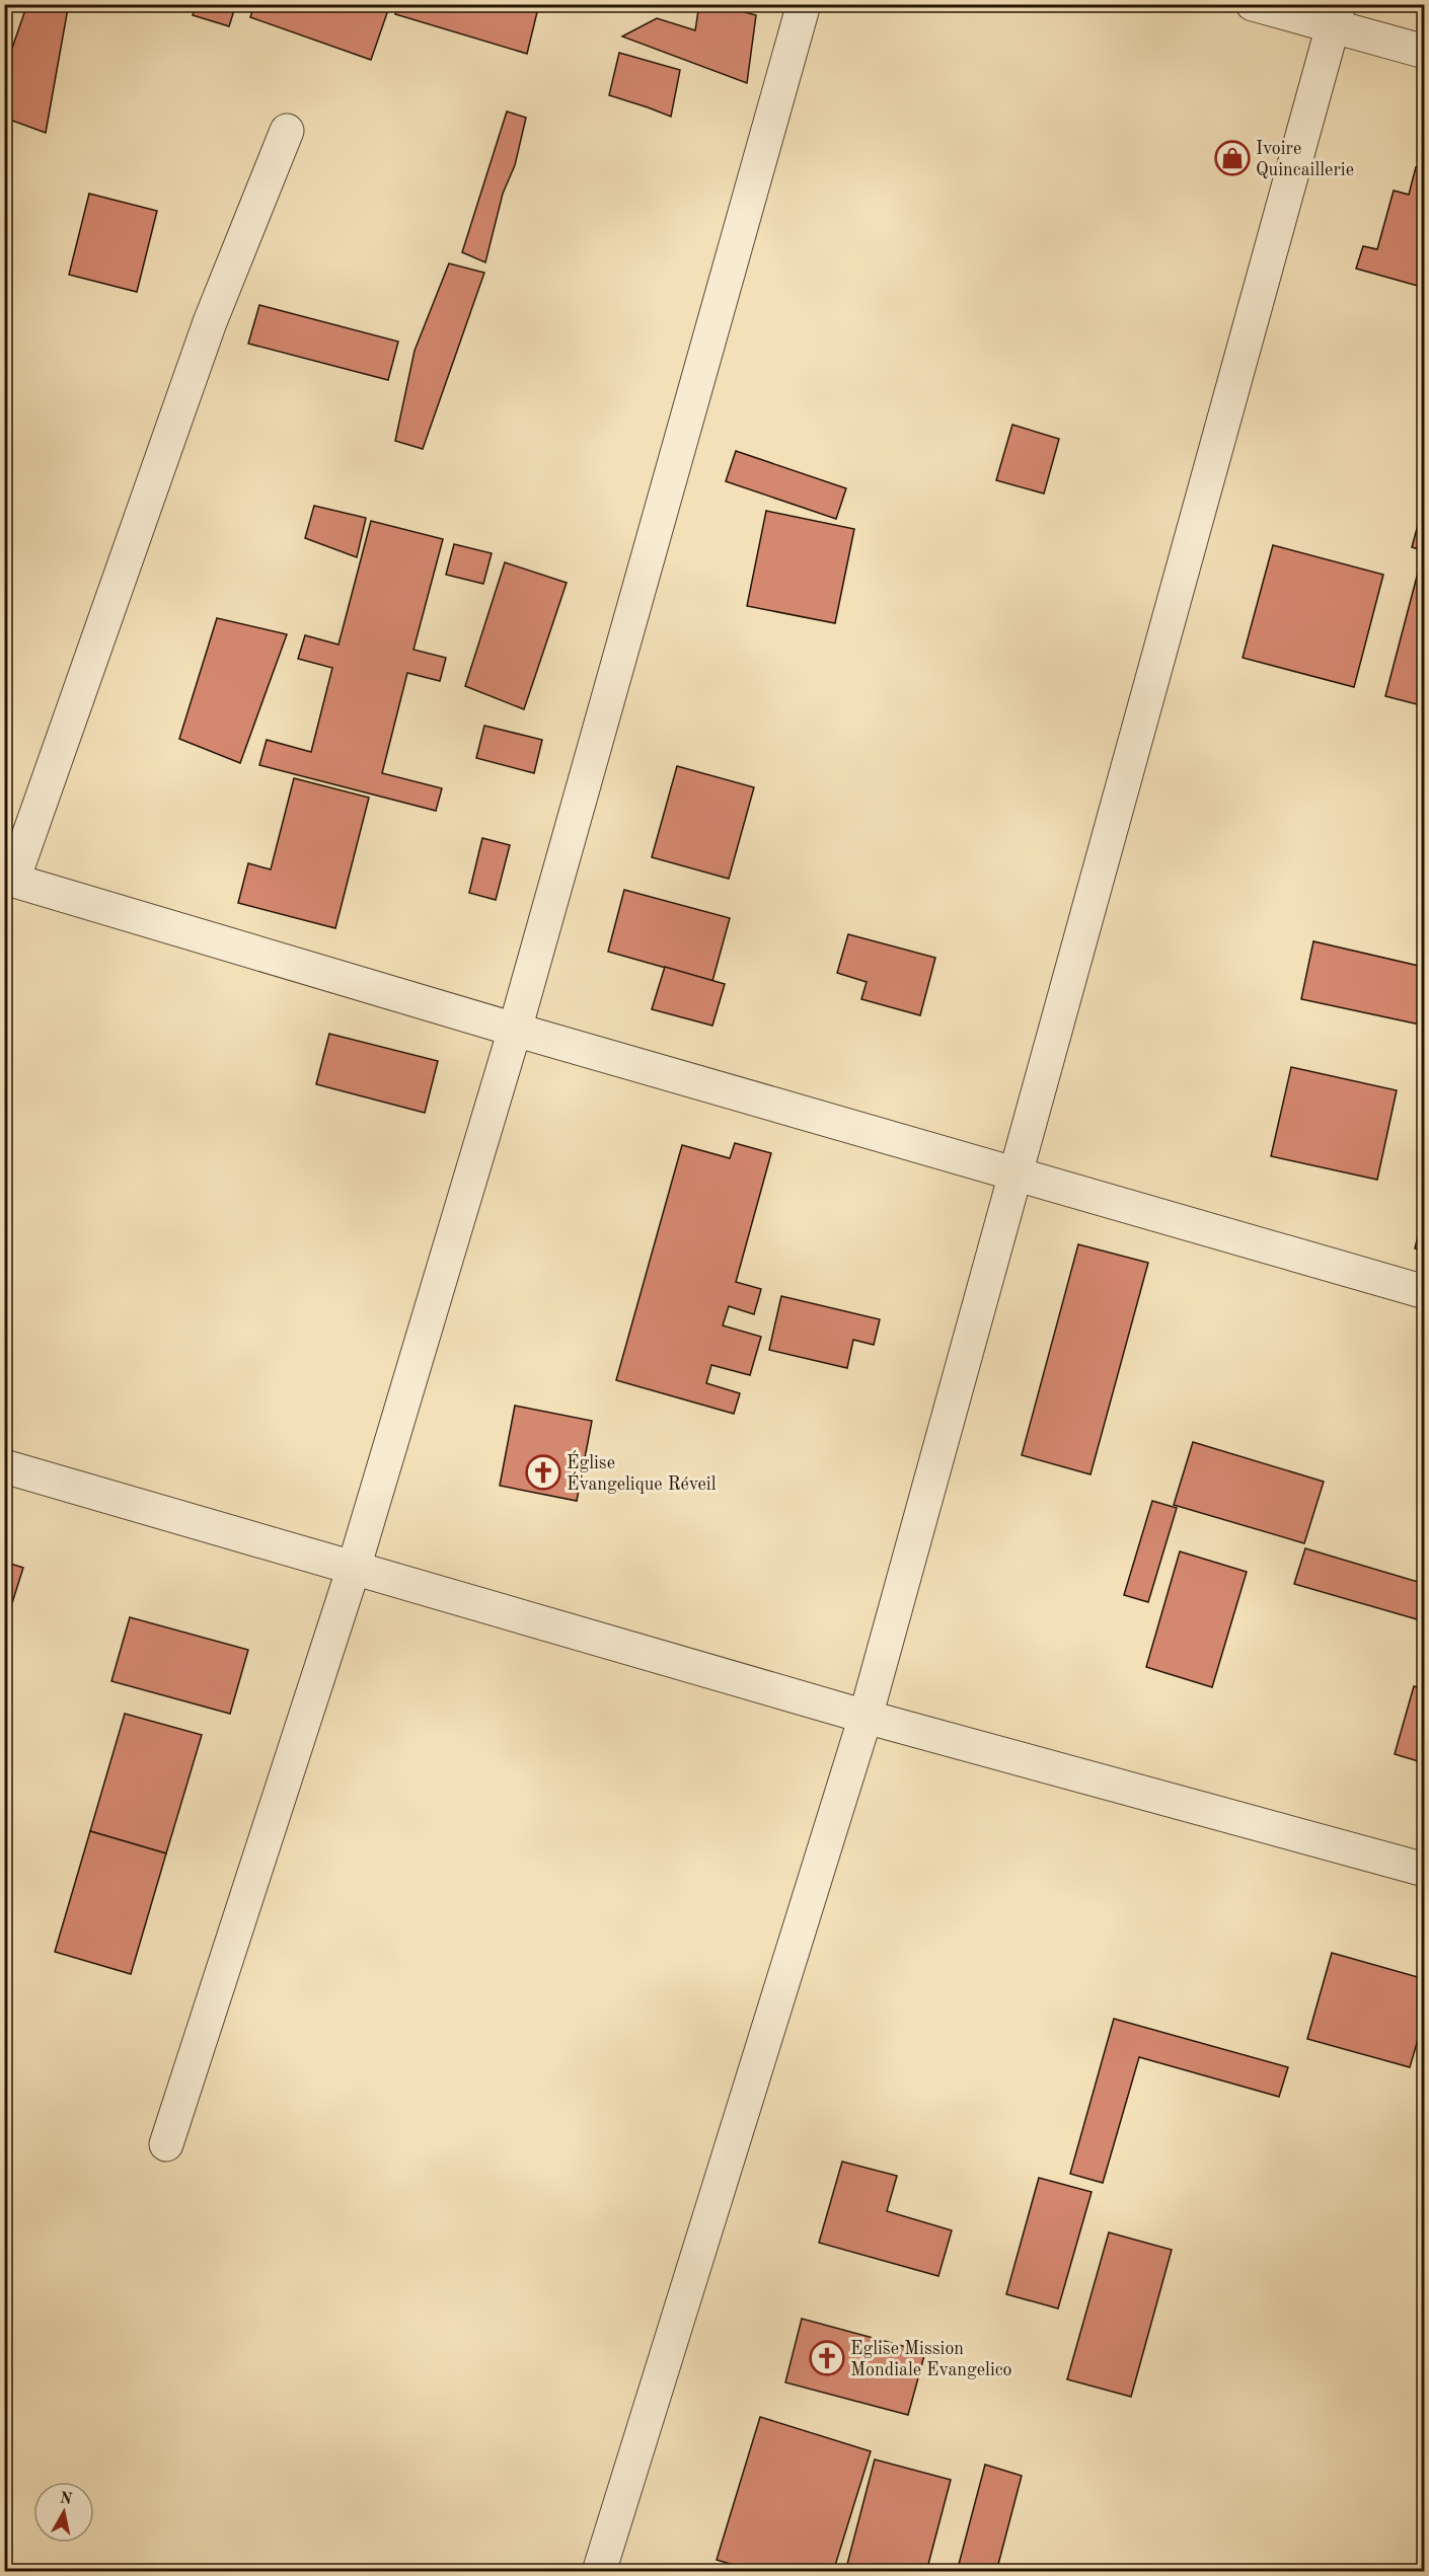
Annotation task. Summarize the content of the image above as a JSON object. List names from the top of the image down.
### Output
{
  "places": {
    "shop": ["Ivoire Quincaillerie"],
    "church": ["Église Évangelique Réveil", "Eglise Mission Mondiale Evangelico"]
  },
  "north": "top"
}
